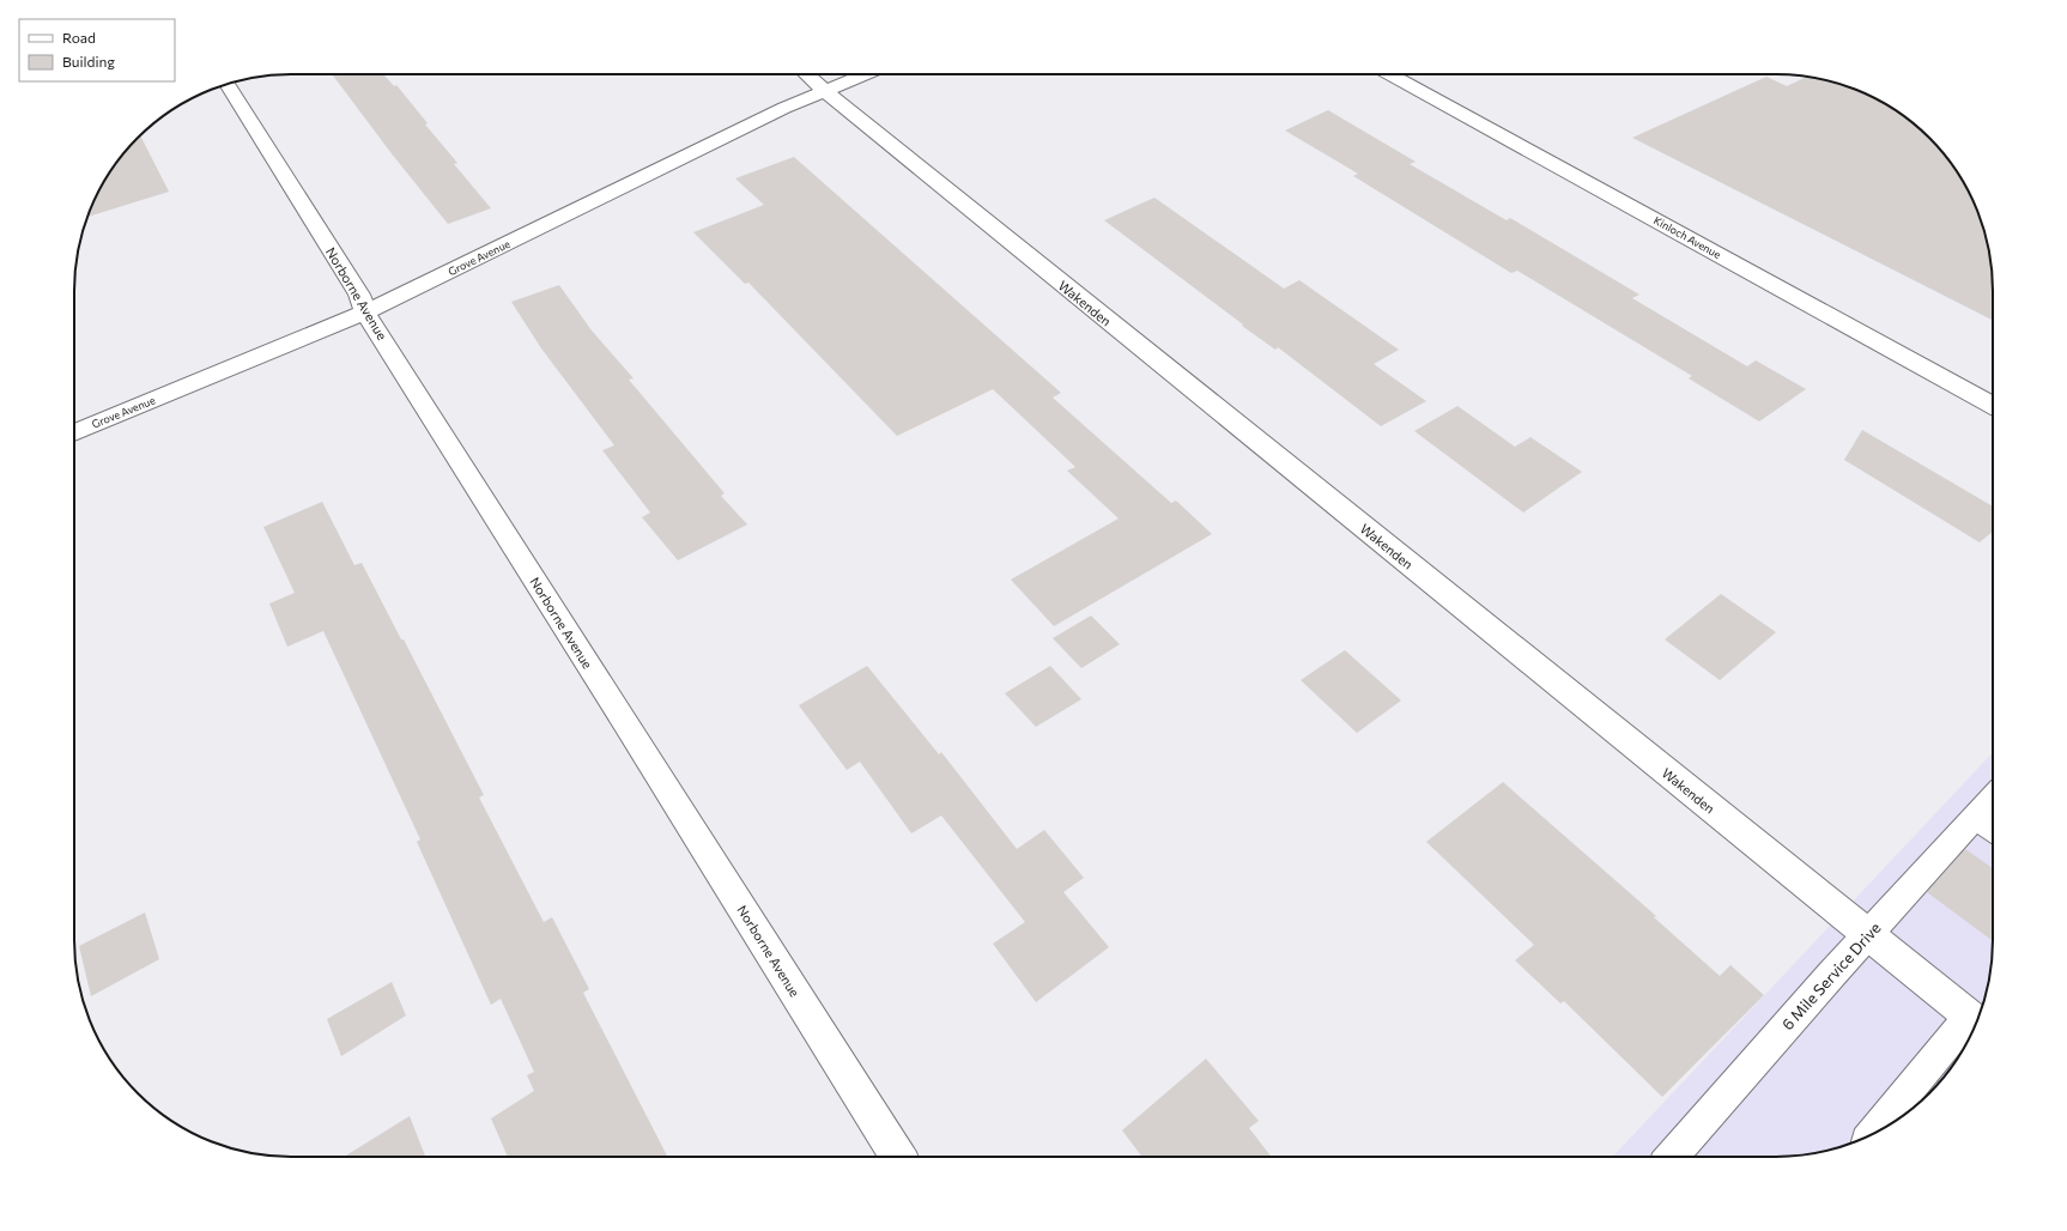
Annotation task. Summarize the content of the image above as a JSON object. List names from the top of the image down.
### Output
{
  "streets": {
    "street": [
      "Kinloch Avenue",
      "Grove Avenue",
      "Norborne Avenue",
      "Wakenden"
    ],
    "lane": ["6 Mile Service Drive"]
  },
  "crossings": [
    ["Grove Avenue", "Norborne Avenue"],
    ["Grove Avenue", "Wakenden"],
    ["Wakenden", "6 Mile Service Drive"]
  ],
  "legend": ["Road", "Building"]
}
